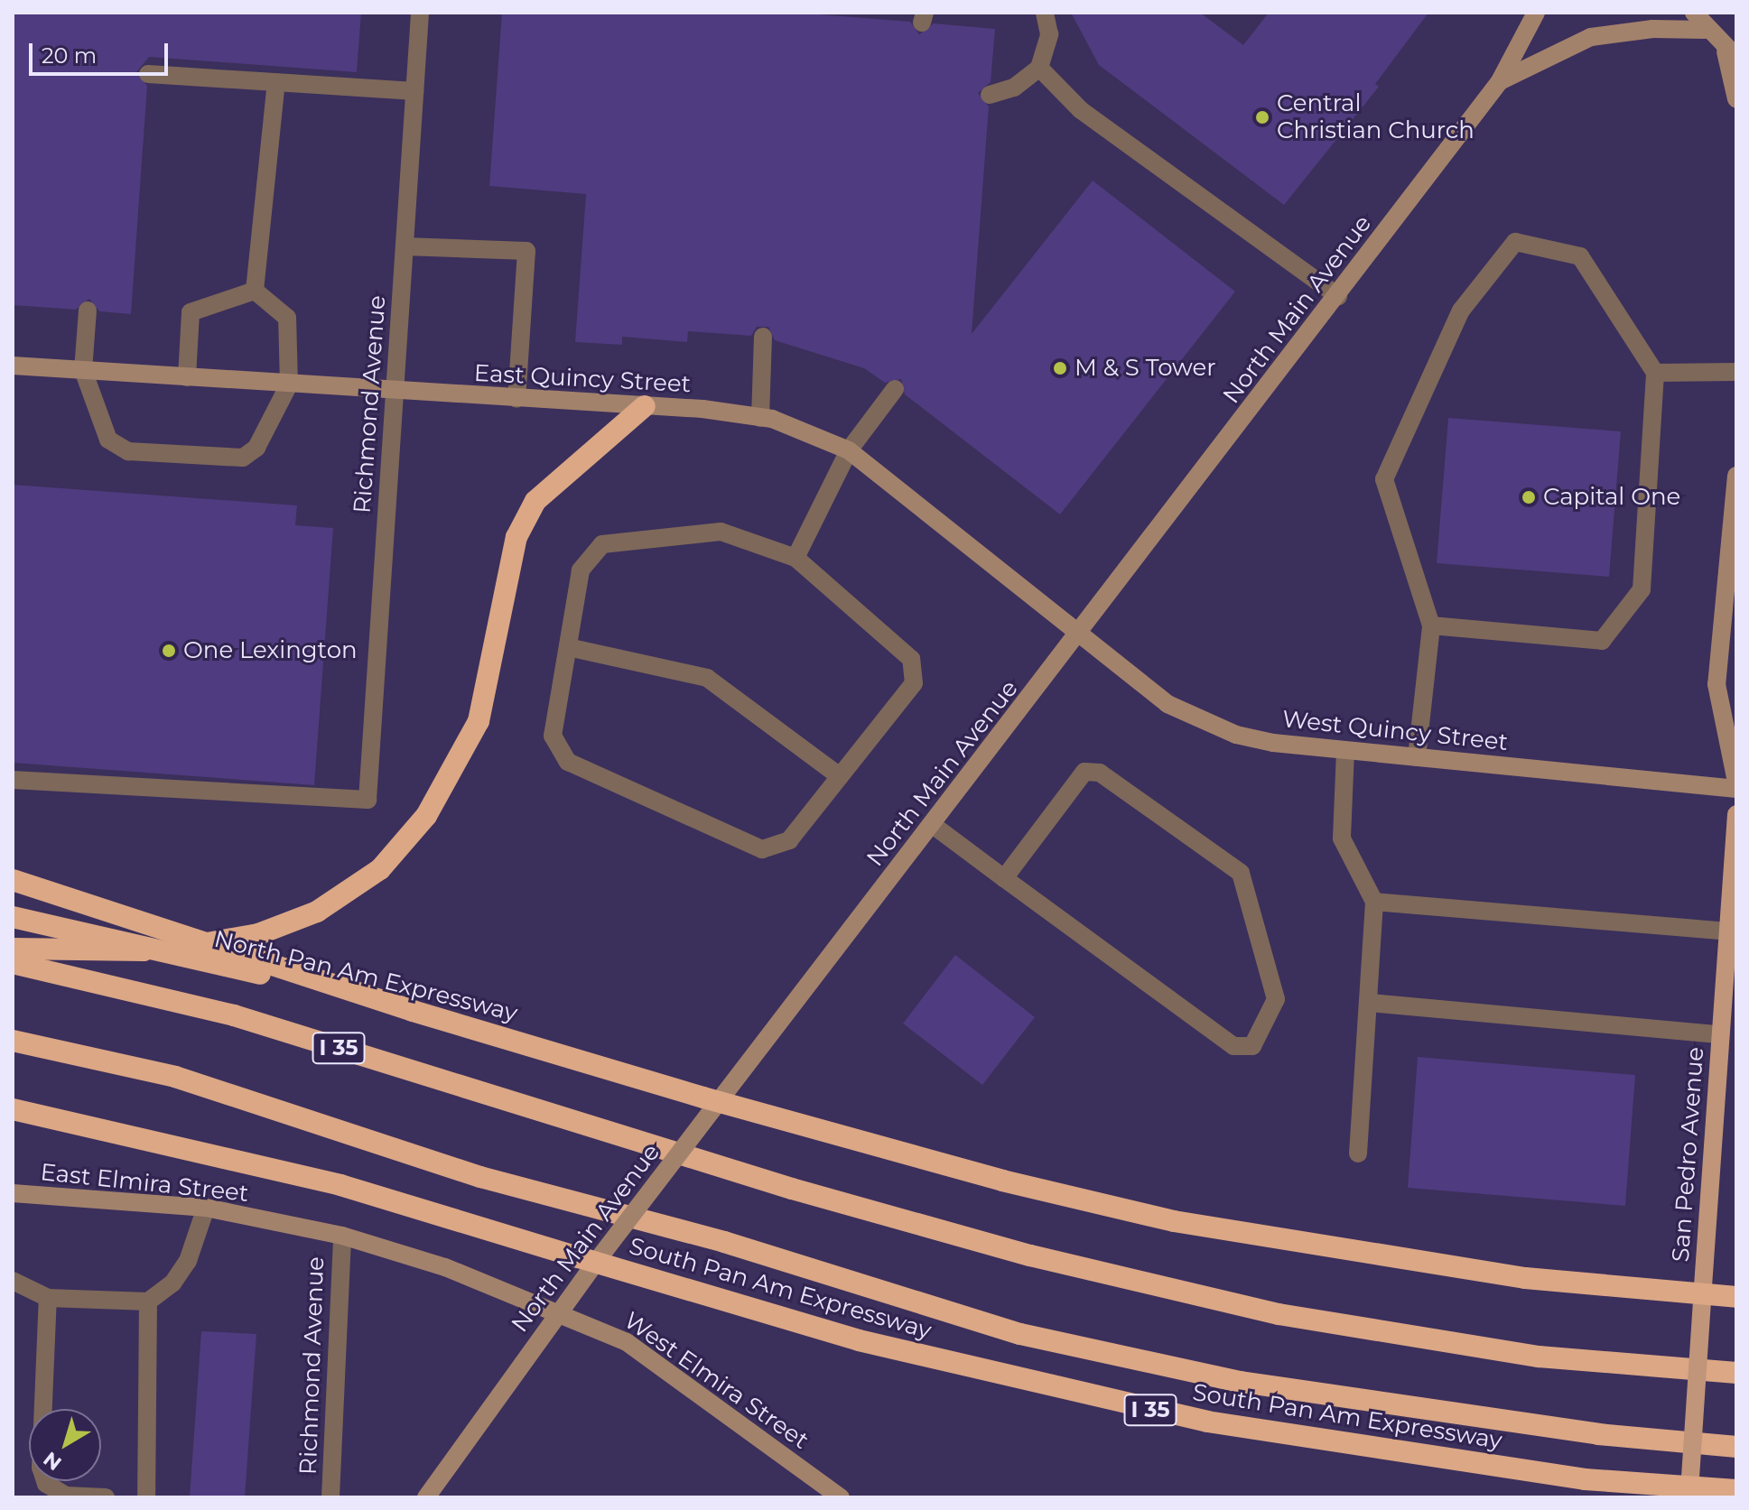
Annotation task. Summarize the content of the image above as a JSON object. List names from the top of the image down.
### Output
{
  "streets": {
    "highway": ["North Pan Am Expressway", "I 35", "South Pan Am Expressway"],
    "main road": [
      "North Main Avenue",
      "East Quincy Street",
      "West Quincy Street",
      "San Pedro Avenue",
      "East Elmira Street",
      "West Elmira Street"
    ],
    "street": ["Richmond Avenue"]
  },
  "crossings": [
    ["North Main Avenue", "East Quincy Street"],
    ["North Main Avenue", "West Quincy Street"],
    ["North Main Avenue", "North Pan Am Expressway"],
    ["North Main Avenue", "I 35"],
    ["North Main Avenue", "East Elmira Street"],
    ["North Main Avenue", "South Pan Am Expressway"],
    ["North Main Avenue", "West Elmira Street"],
    ["East Quincy Street", "Richmond Avenue"],
    ["East Quincy Street", "West Quincy Street"],
    ["Richmond Avenue", "East Elmira Street"],
    ["North Pan Am Expressway", "I 35"],
    ["I 35", "South Pan Am Expressway"],
    ["East Elmira Street", "West Elmira Street"]
  ],
  "places": [
    "Central Christian Church",
    "M & S Tower",
    "Capital One",
    "One Lexington"
  ],
  "scale_bar": "20 m",
  "north": "bottom left"
}
